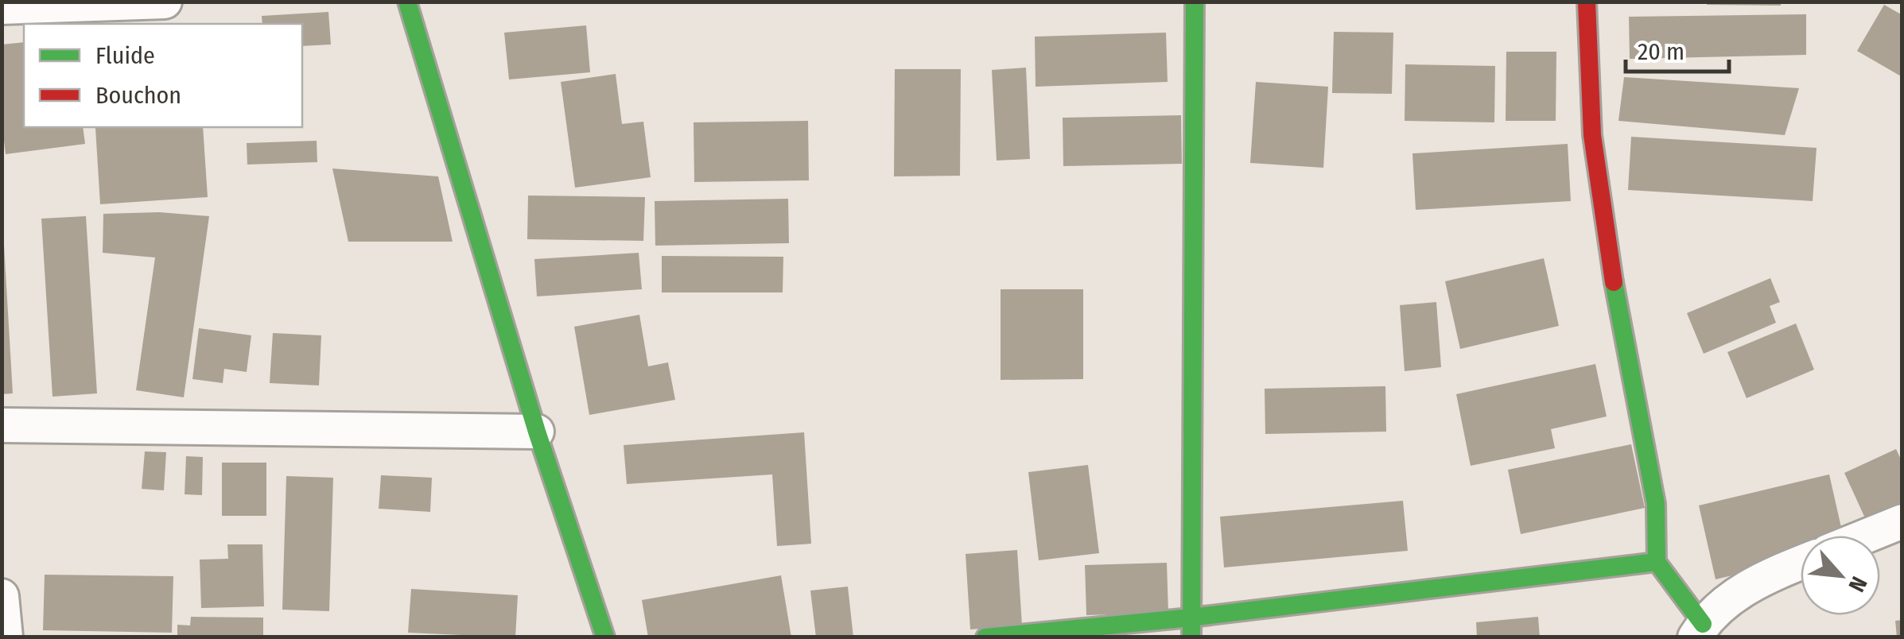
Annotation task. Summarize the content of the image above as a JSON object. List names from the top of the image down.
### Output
{
  "legend": ["Fluide", "Bouchon"],
  "scale_bar": "20 m",
  "north": "bottom right"
}
